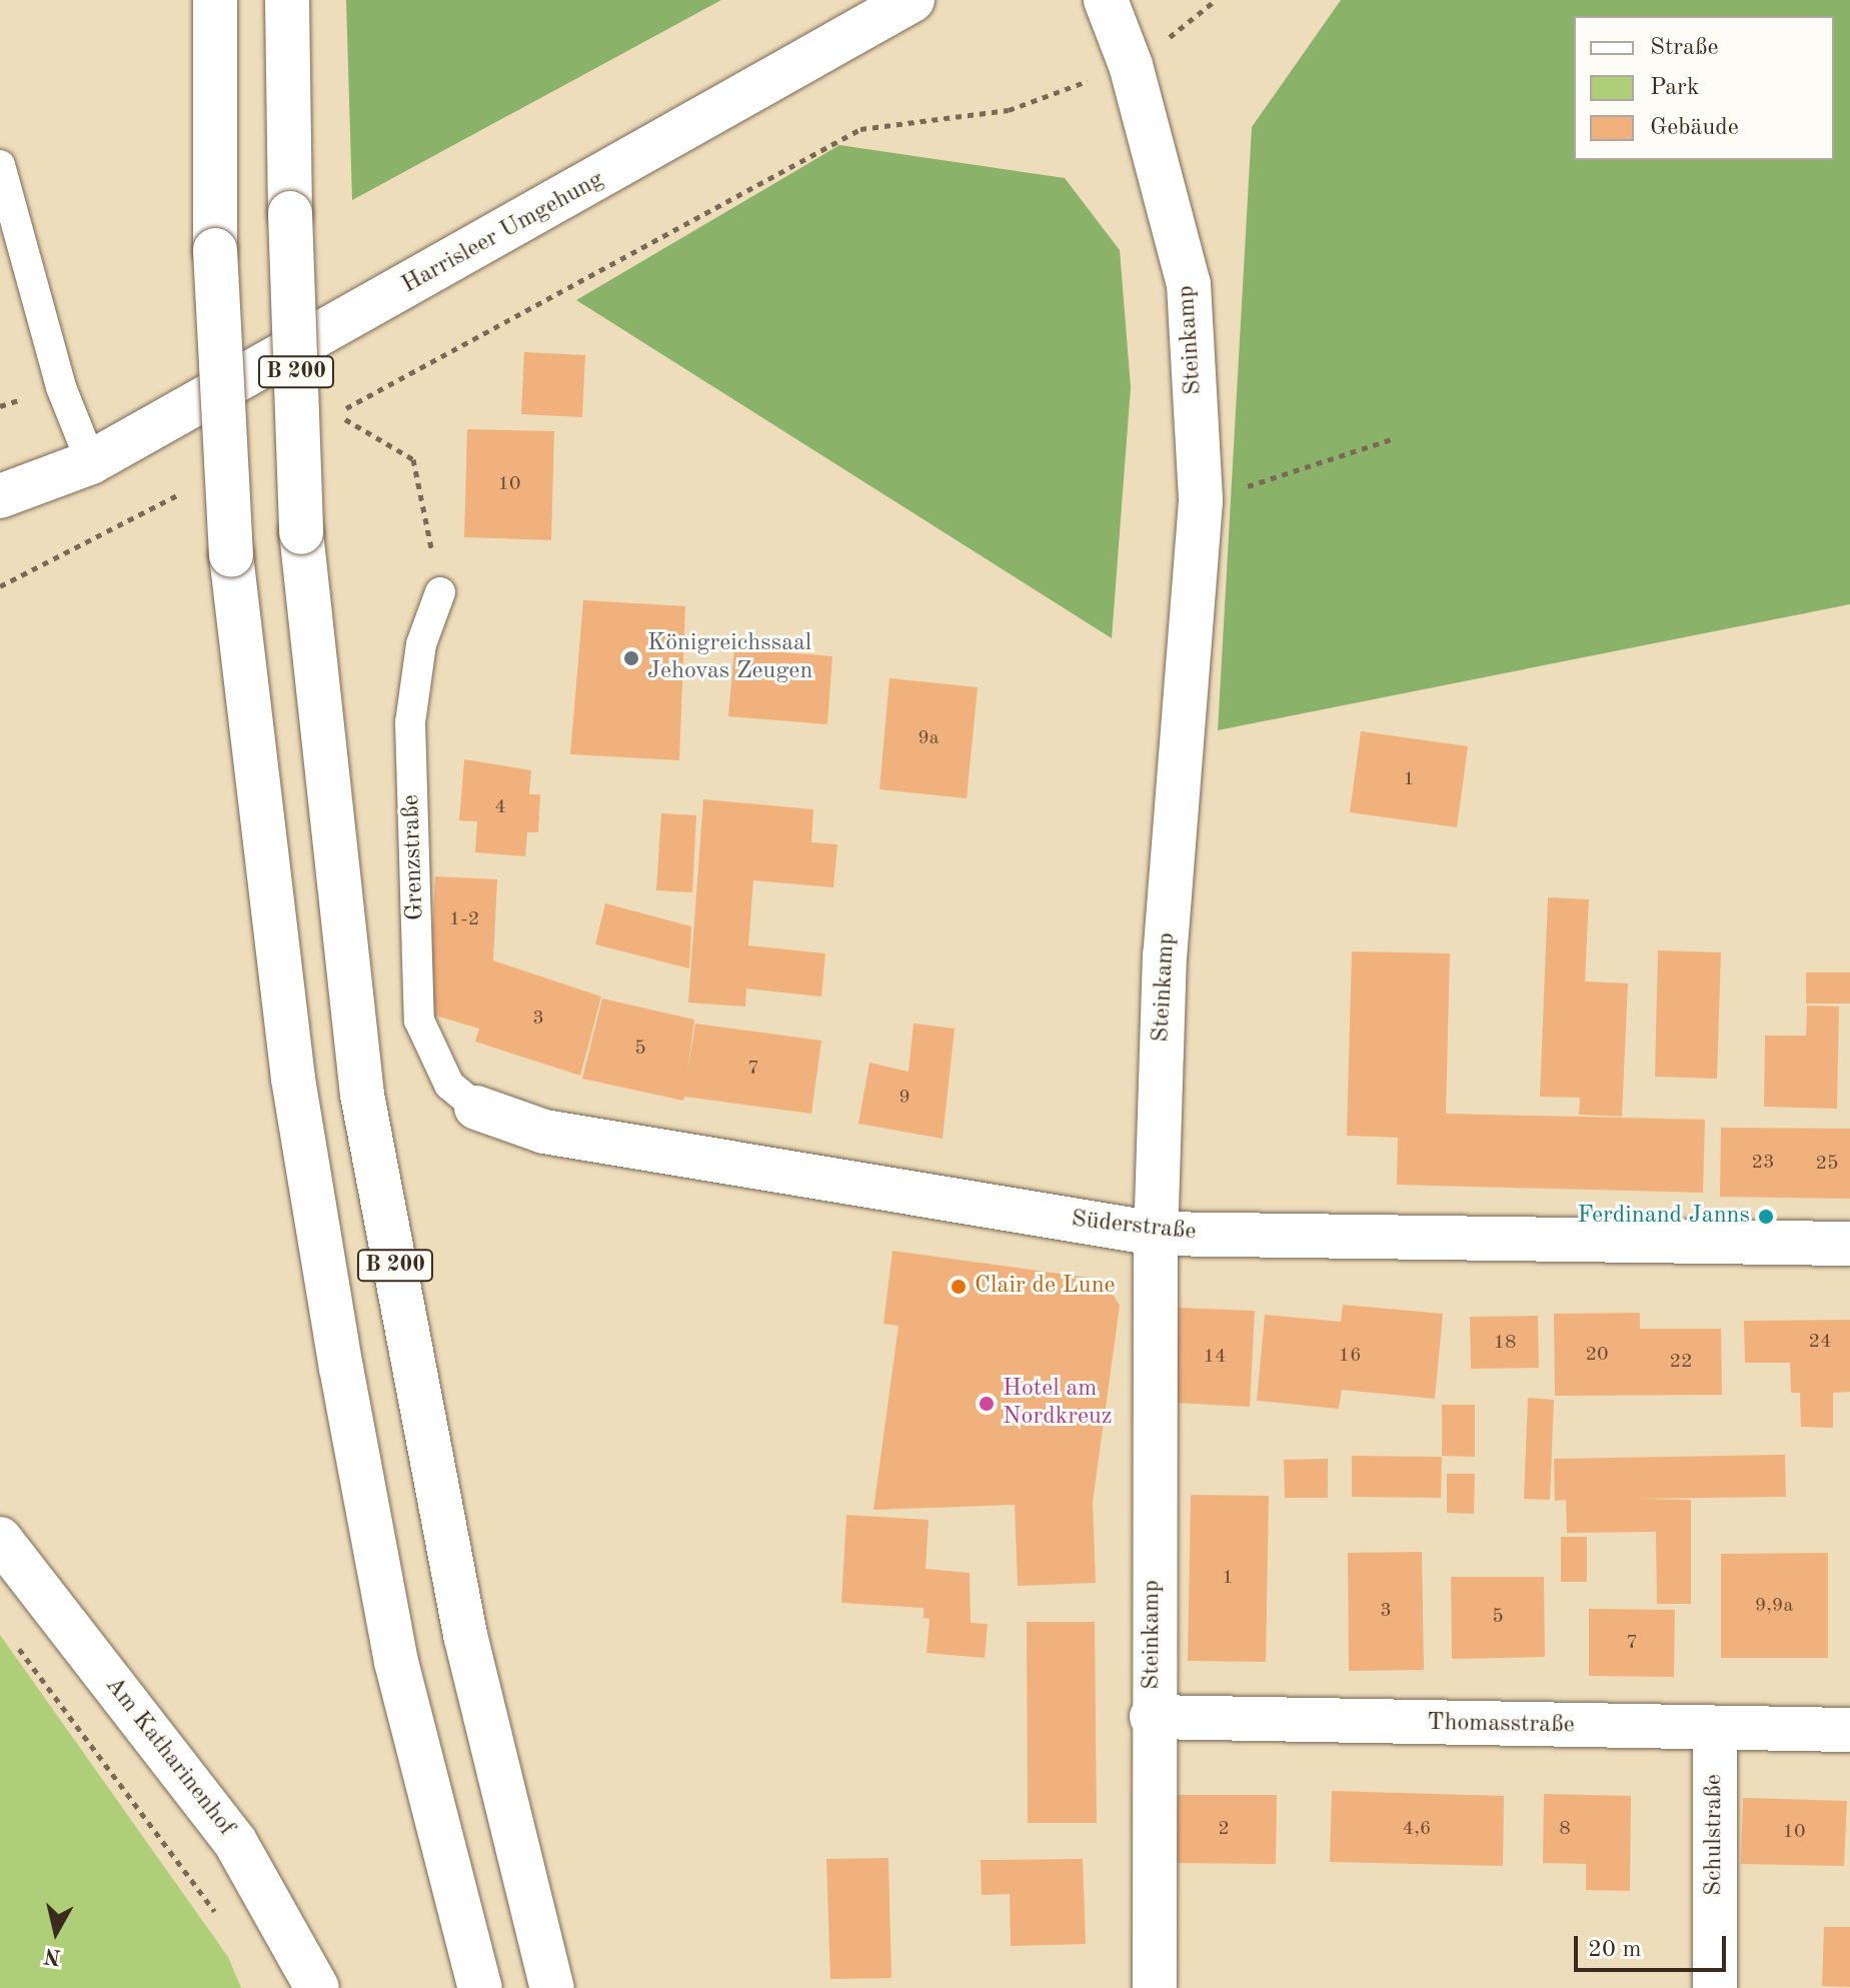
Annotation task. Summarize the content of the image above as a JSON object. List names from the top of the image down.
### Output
{
  "streets": {
    "main road": [
      "Harrisleer Umgehung",
      "Steinkamp",
      "B 200",
      "Süderstraße",
      "Thomasstraße",
      "Am Katharinenhof",
      "Schulstraße"
    ],
    "lane": ["Grenzstraße"]
  },
  "crossings": [
    ["Steinkamp", "Süderstraße"],
    ["Steinkamp", "Thomasstraße"],
    ["Grenzstraße", "Süderstraße"],
    ["Thomasstraße", "Schulstraße"]
  ],
  "places": [
    "Königreichssaal Jehovas Zeugen",
    "Ferdinand Janns",
    "Clair de Lune",
    "Hotel am Nordkreuz"
  ],
  "house_numbers": [
    "10",
    "9a",
    "1",
    "4",
    "1-2",
    "3",
    "5",
    "7",
    "9",
    "23",
    "25",
    "24",
    "18",
    "20",
    "16",
    "14",
    "22",
    "1",
    "9,9a",
    "3",
    "5",
    "7",
    "2",
    "4,6",
    "8",
    "10"
  ],
  "legend": ["Straße", "Park", "Gebäude"],
  "scale_bar": "20 m",
  "north": "bottom"
}
